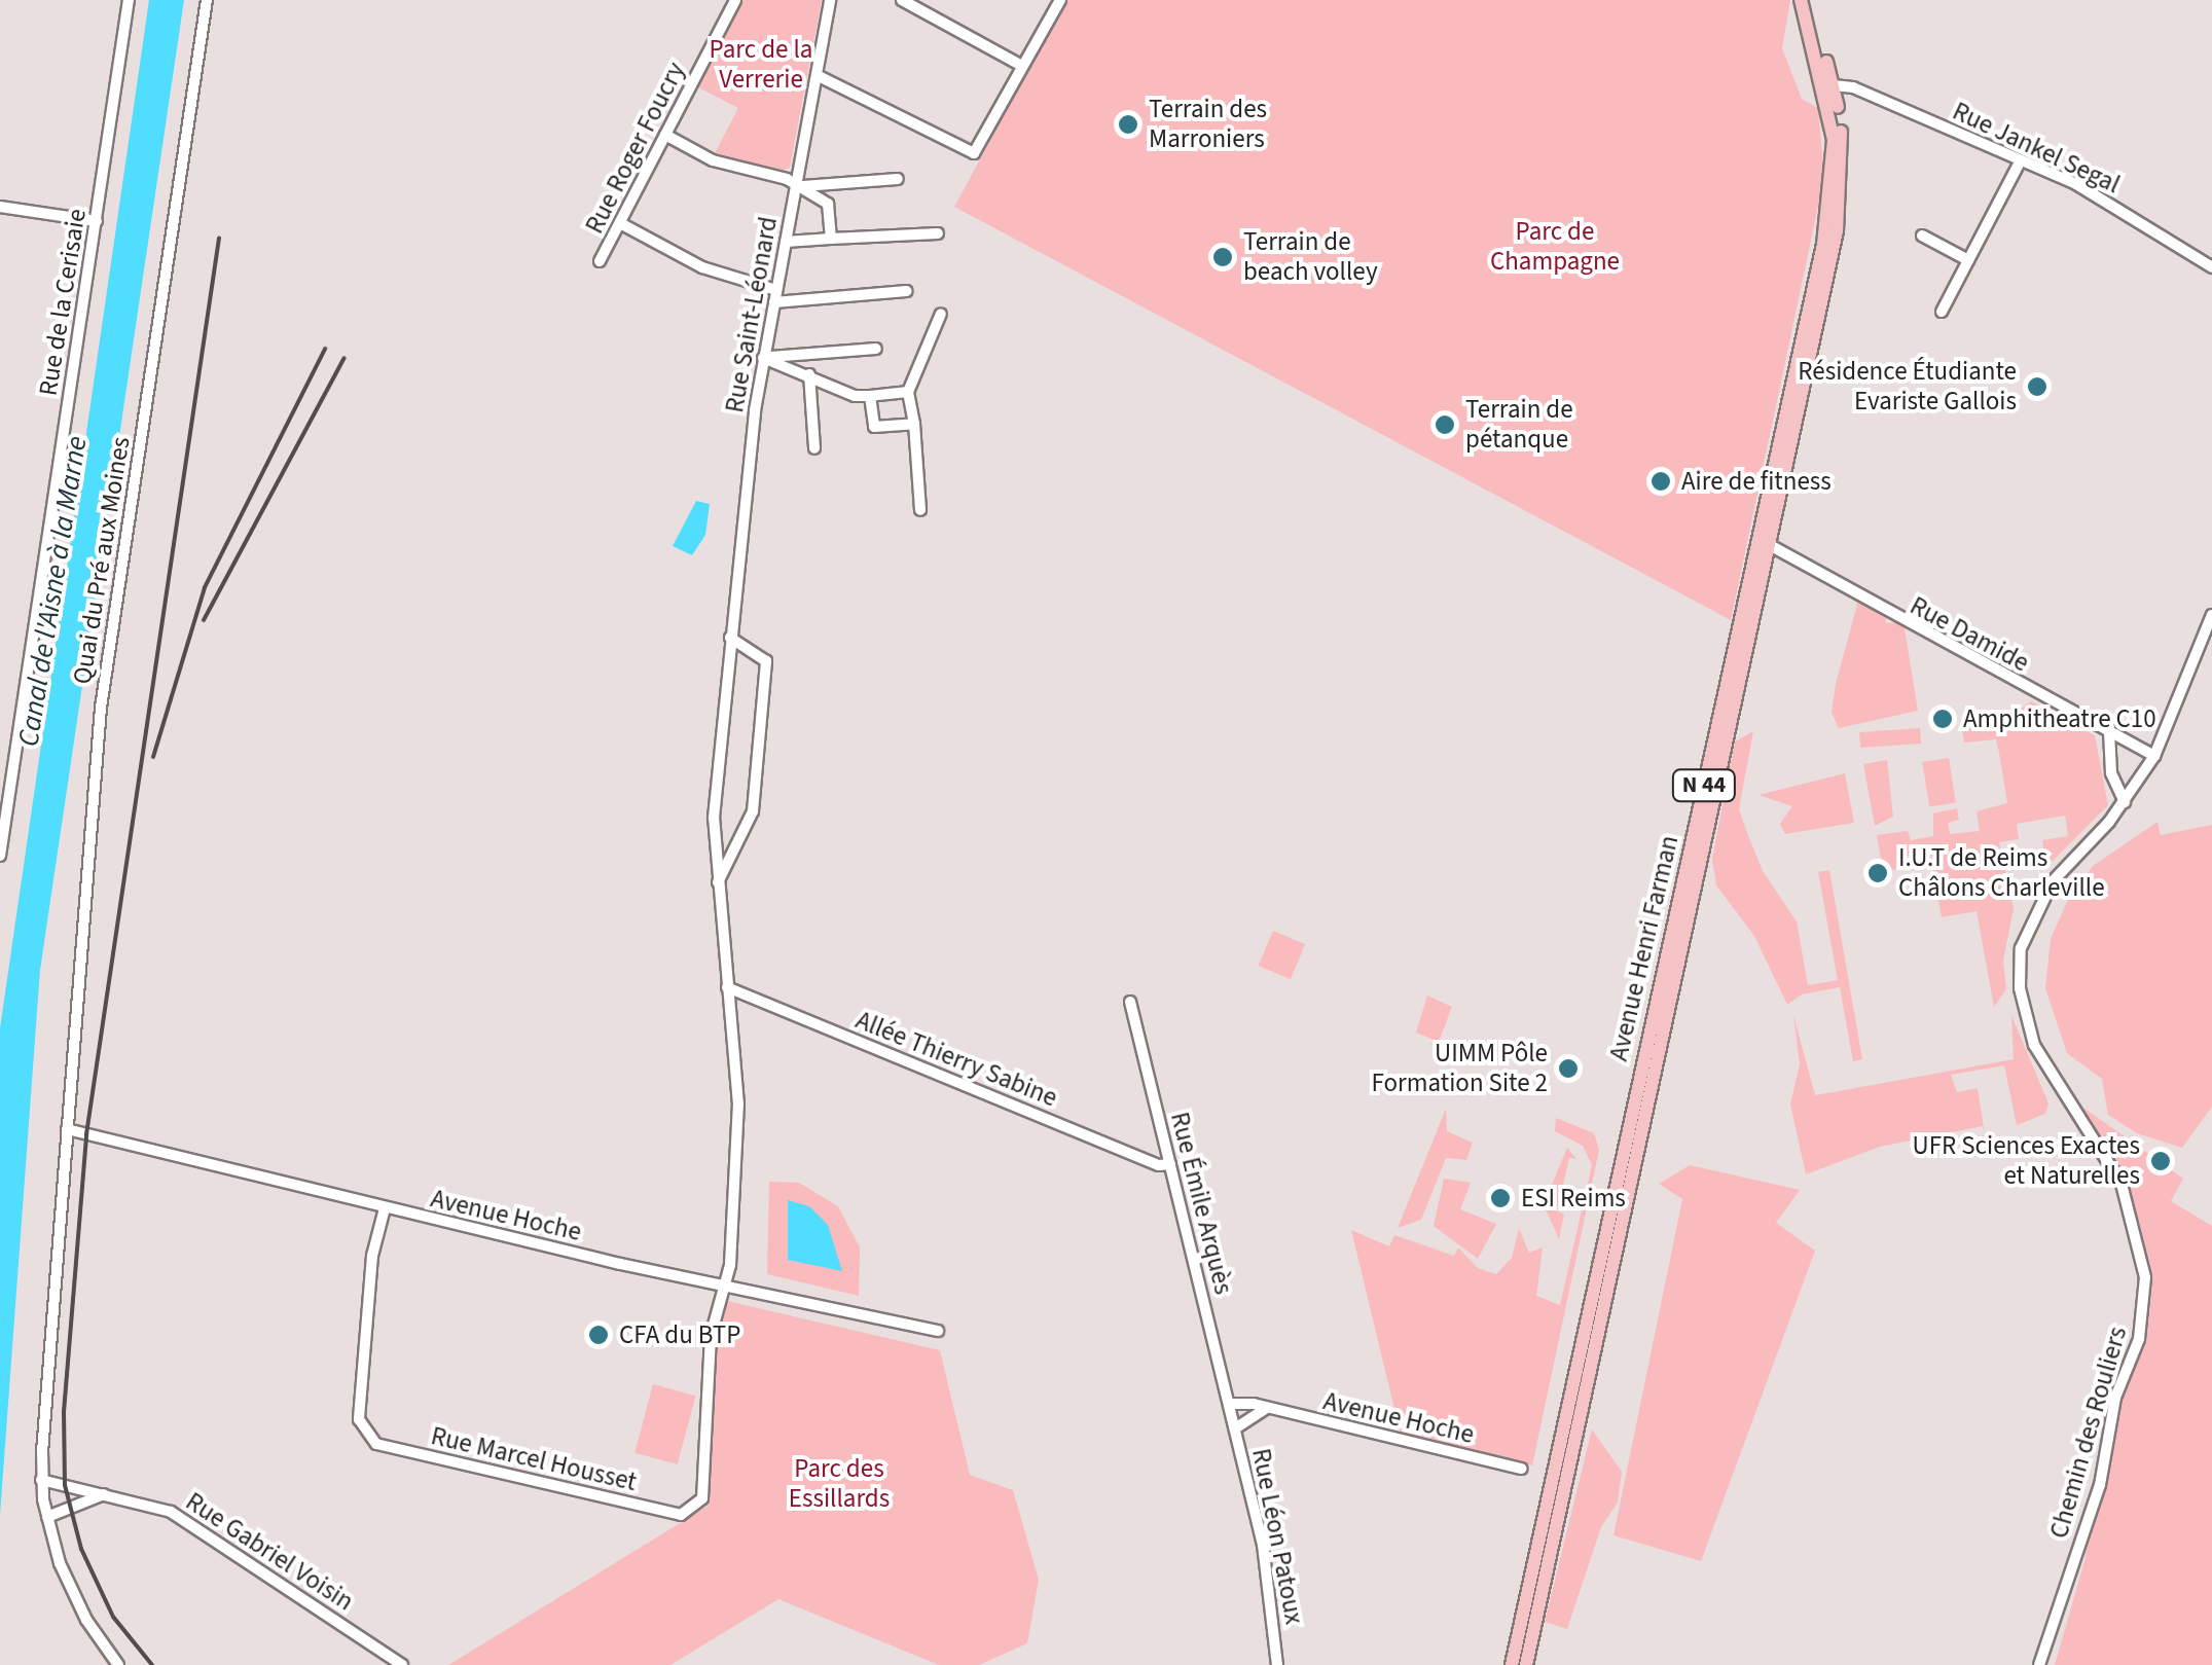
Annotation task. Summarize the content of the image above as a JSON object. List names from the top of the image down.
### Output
{
  "streets": {
    "main road": ["N 44", "Avenue Henri Farman"],
    "street": [
      "Rue Roger Foucry",
      "Rue Jankel Segal",
      "Rue de la Cerisaie",
      "Rue Saint-Léonard",
      "Quai du Pré aux Moines",
      "Rue Damide",
      "Allée Thierry Sabine",
      "Rue Émile Arquès",
      "Avenue Hoche",
      "Chemin des Rouliers",
      "Rue Marcel Housset",
      "Rue Léon Patoux",
      "Rue Gabriel Voisin"
    ]
  },
  "crossings": [
    ["Rue Jankel Segal", "N 44"],
    ["Rue Jankel Segal", "Avenue Henri Farman"],
    ["Rue Saint-Léonard", "Allée Thierry Sabine"],
    ["Rue Saint-Léonard", "Avenue Hoche"],
    ["Rue Saint-Léonard", "Rue Marcel Housset"],
    ["Quai du Pré aux Moines", "Avenue Hoche"],
    ["Quai du Pré aux Moines", "Rue Gabriel Voisin"],
    ["Rue Damide", "Avenue Henri Farman"],
    ["Rue Damide", "Chemin des Rouliers"],
    ["N 44", "Avenue Henri Farman"],
    ["Allée Thierry Sabine", "Rue Émile Arquès"],
    ["Rue Émile Arquès", "Avenue Hoche"],
    ["Rue Émile Arquès", "Rue Léon Patoux"],
    ["Avenue Hoche", "Rue Marcel Housset"],
    ["Avenue Hoche", "Rue Léon Patoux"]
  ],
  "water": ["Canal de l'Aisne à la Marne"],
  "parks": ["Parc de la Verrerie", "Parc de Champagne", "Parc des Essillards"],
  "places": [
    "Terrain des Marroniers",
    "Terrain de beach volley",
    "Résidence Étudiante Evariste Gallois",
    "Terrain de pétanque",
    "Aire de fitness",
    "Amphitheatre C10",
    "I.U.T de Reims Châlons Charleville",
    "UIMM Pôle Formation Site 2",
    "UFR Sciences Exactes et Naturelles",
    "ESI Reims",
    "CFA du BTP"
  ]
}
